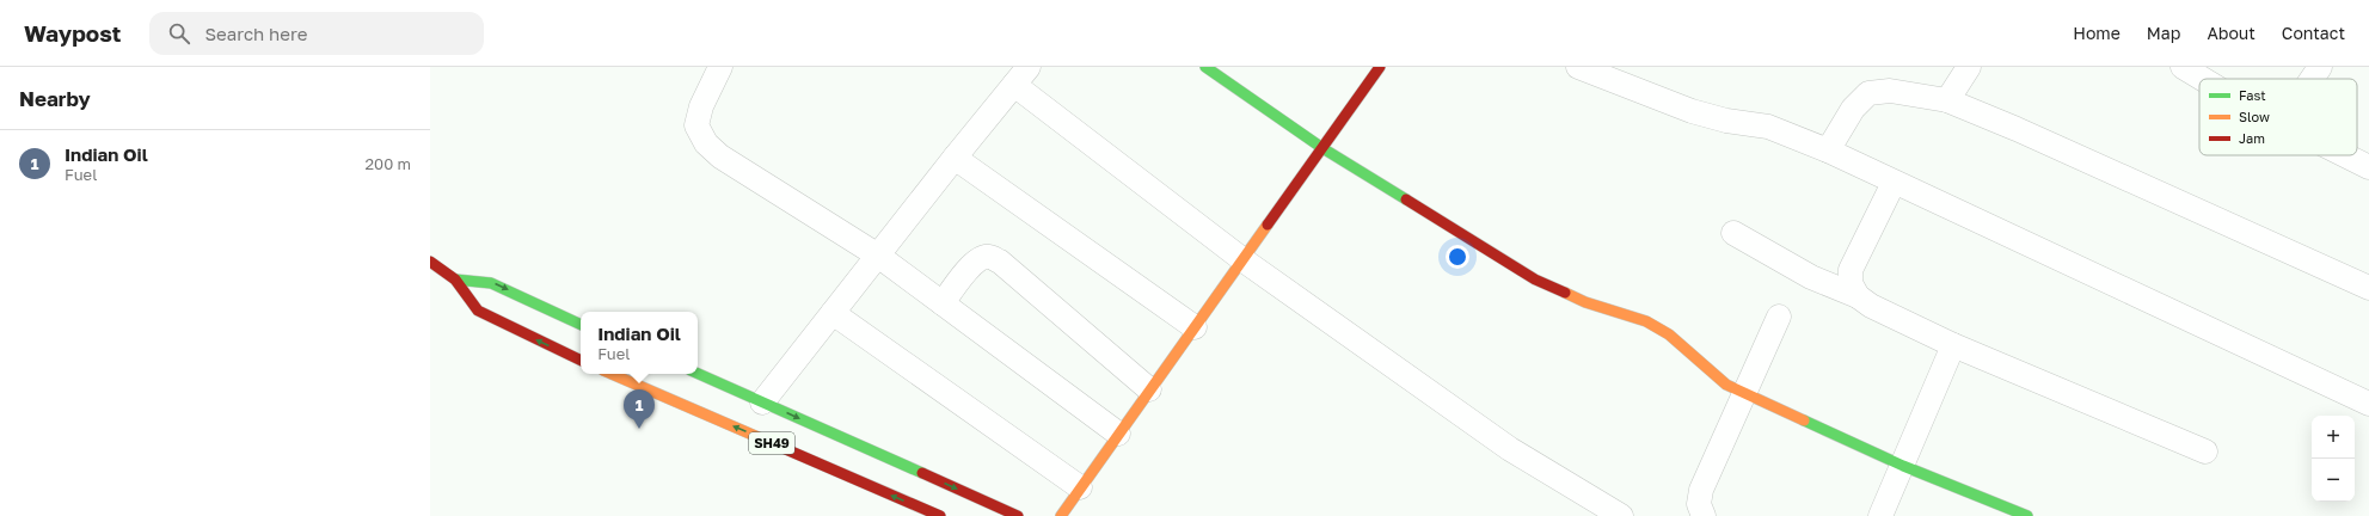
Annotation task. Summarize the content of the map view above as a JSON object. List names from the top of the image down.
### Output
{
  "streets": {
    "street": ["SH49"]
  },
  "legend": ["Fast", "Slow", "Jam"],
  "page": {
    "header": "Waypost",
    "search": "Search here",
    "nav": [
      "Home",
      "Map",
      "About",
      "Contact"
    ],
    "heading": "Nearby",
    "list": [
      {
        "mark": "1",
        "name": "Indian Oil",
        "note": "Fuel",
        "value": "200 m"
      }
    ],
    "popup": ["Indian Oil", "Fuel"],
    "pins": "1",
    "map_buttons": ["+", "−"]
  }
}
